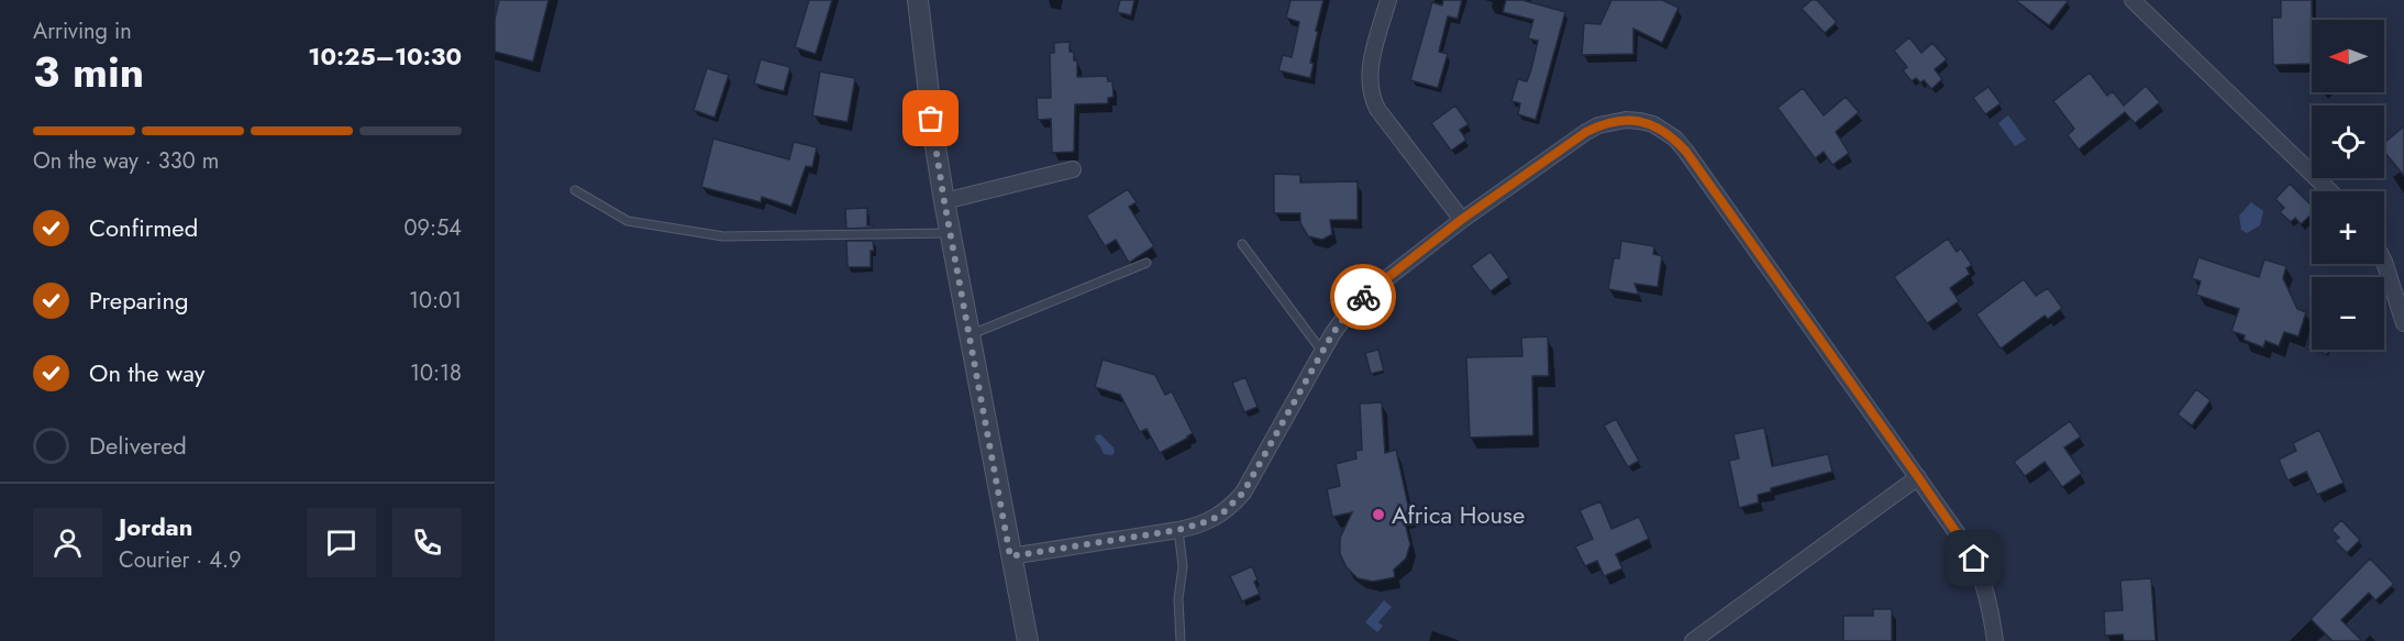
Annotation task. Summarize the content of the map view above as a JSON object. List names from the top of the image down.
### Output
{
  "places": ["Africa House"],
  "north": "left",
  "page": {
    "heading": ["3 min", "Arriving in", "10:25–10:30"],
    "panel": ["Jordan", "Courier · 4.9"],
    "map_buttons": ["+", "−"],
    "bar": "On the way · 330 m",
    "list": [
      ["Confirmed", "09:54"],
      ["Preparing", "10:01"],
      ["On the way", "10:18"],
      "Delivered"
    ]
  }
}
